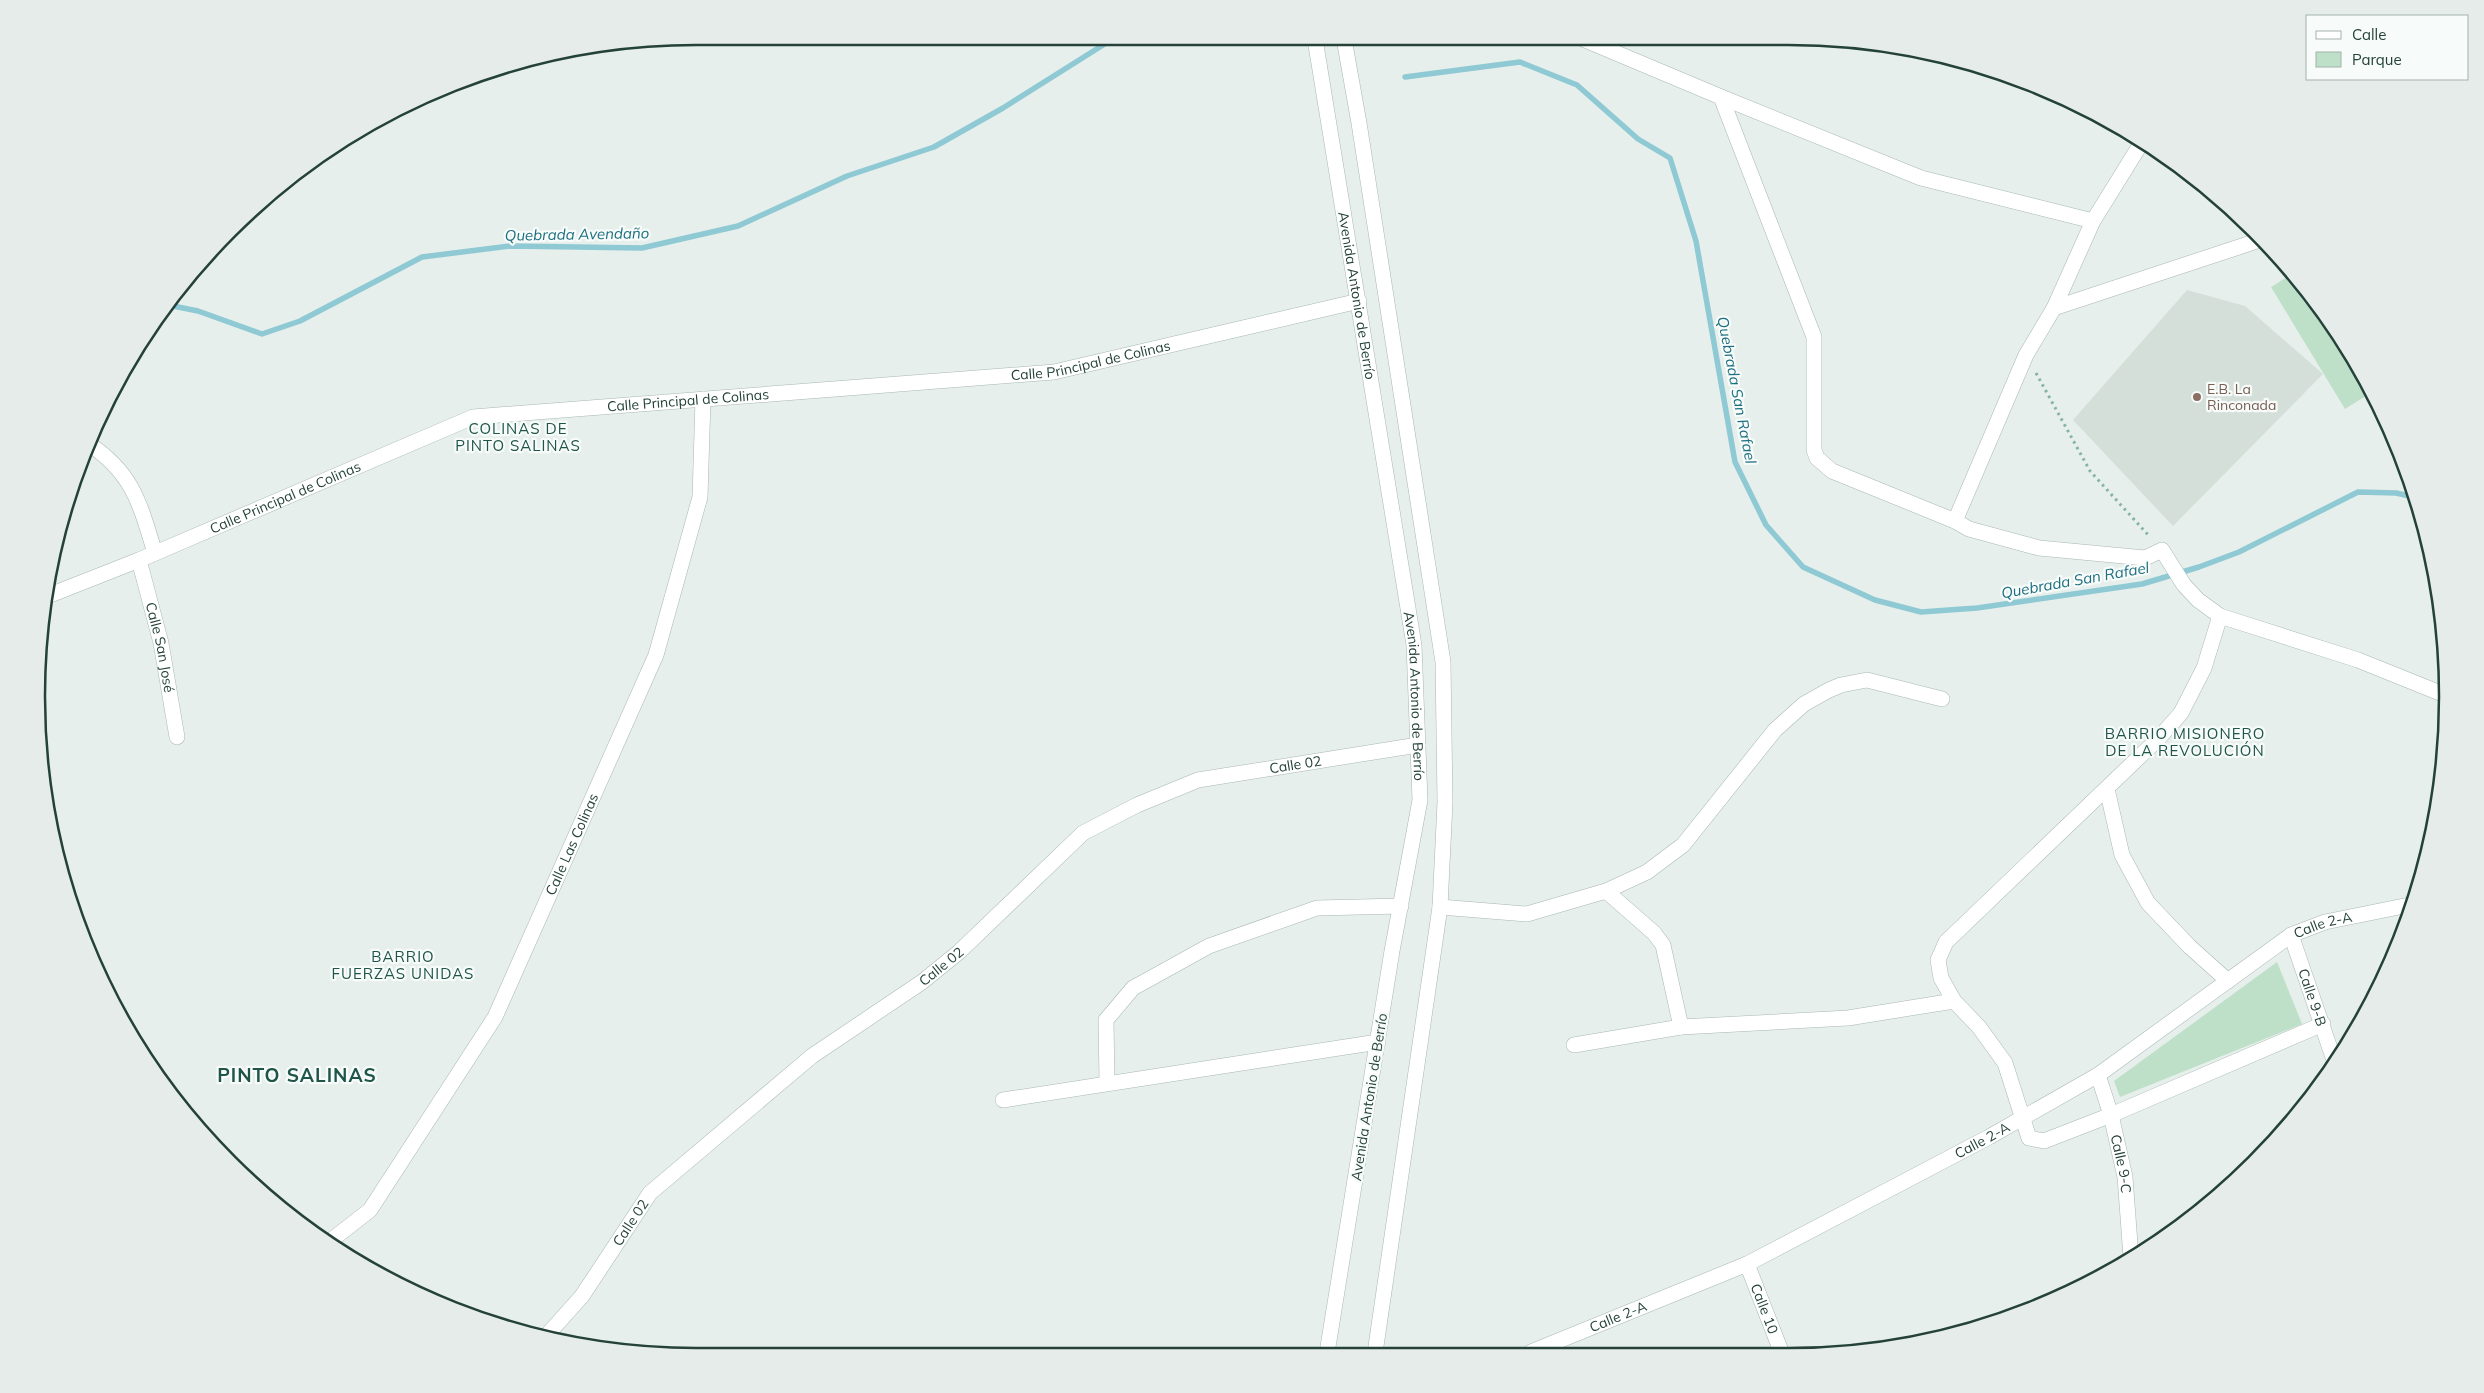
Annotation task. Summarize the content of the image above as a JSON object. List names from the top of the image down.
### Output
{
  "streets": {
    "street": [
      "Avenida Antonio de Berrío",
      "Calle Principal de Colinas",
      "Calle San José",
      "Calle 02",
      "Calle Las Colinas",
      "Calle 2-A",
      "Calle 9-B",
      "Calle 9-C",
      "Calle 10"
    ]
  },
  "crossings": [
    ["Avenida Antonio de Berrío", "Calle Principal de Colinas"],
    ["Avenida Antonio de Berrío", "Calle 02"],
    ["Calle Principal de Colinas", "Calle San José"],
    ["Calle Principal de Colinas", "Calle Las Colinas"],
    ["Calle 2-A", "Calle 9-B"],
    ["Calle 2-A", "Calle 9-C"],
    ["Calle 2-A", "Calle 10"]
  ],
  "districts": [
    "COLINAS DE PINTO SALINAS",
    "BARRIO MISIONERO DE LA REVOLUCIÓN",
    "BARRIO FUERZAS UNIDAS",
    "PINTO SALINAS"
  ],
  "water": ["Quebrada Avendaño", "Quebrada San Rafael"],
  "places": ["E.B. La Rinconada"],
  "legend": ["Calle", "Parque"]
}
